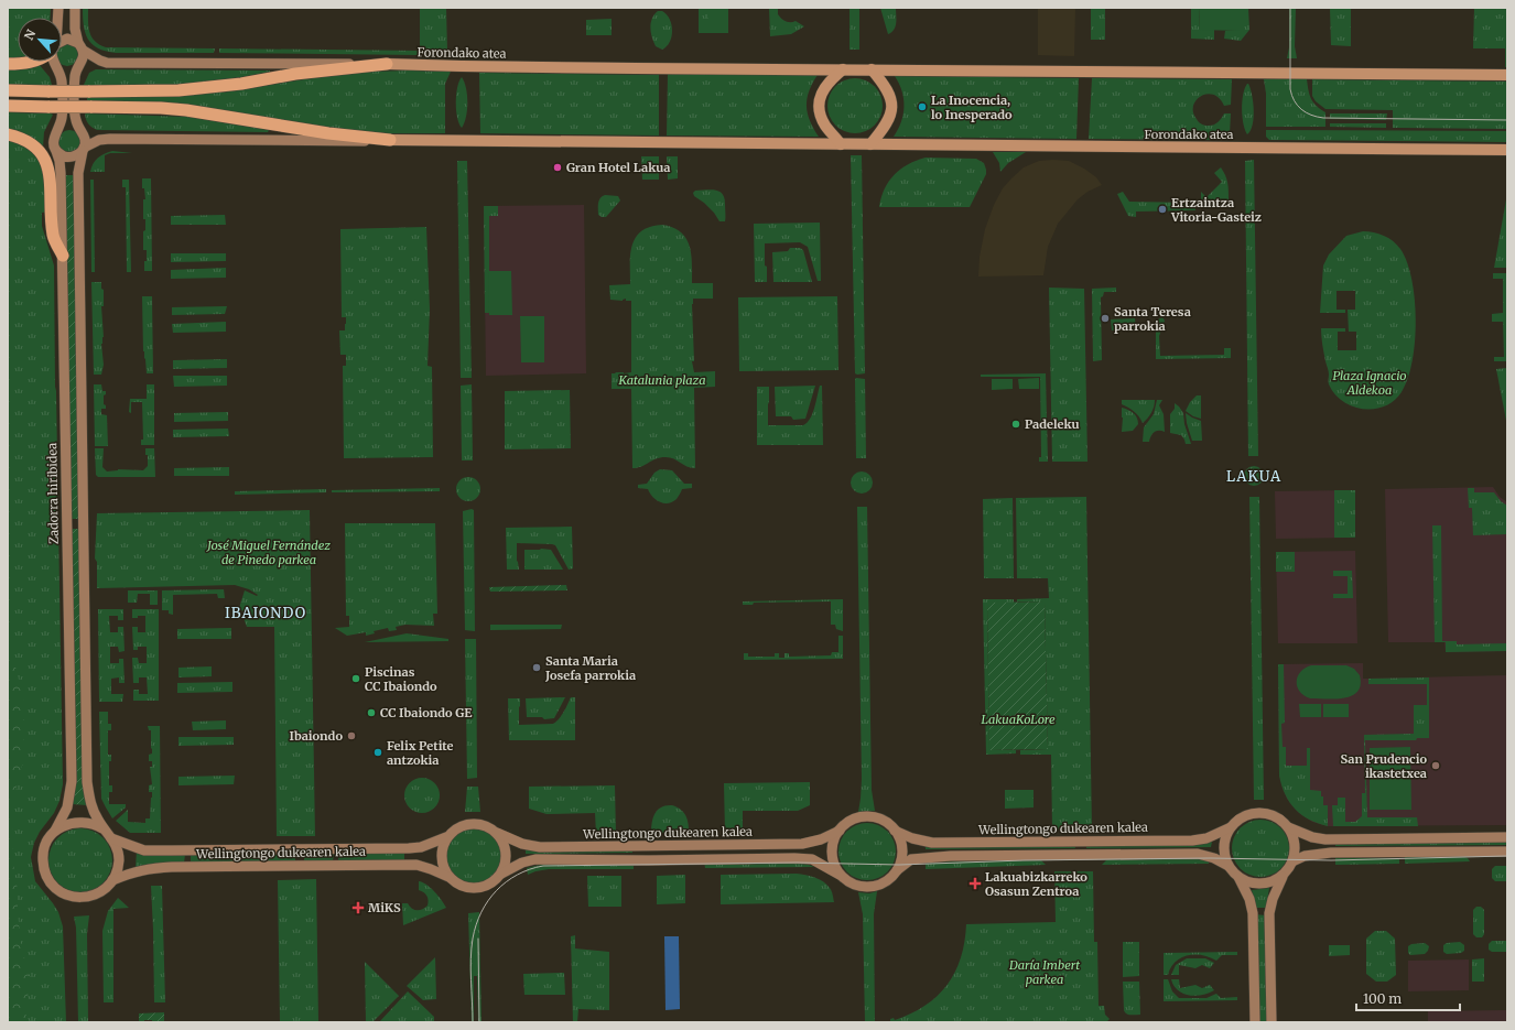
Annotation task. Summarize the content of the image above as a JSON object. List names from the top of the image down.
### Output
{
  "streets": {
    "main road": ["Forondako atea", "Zadorra hiribidea", "Wellingtongo dukearen kalea"]
  },
  "crossings": [
    ["Forondako atea", "Zadorra hiribidea"],
    ["Zadorra hiribidea", "Wellingtongo dukearen kalea"]
  ],
  "districts": ["LAKUA", "IBAIONDO"],
  "parks": [
    "Plaza Ignacio Aldekoa",
    "Katalunia plaza",
    "José Miguel Fernández de Pinedo parkea",
    "LakuaKoLore",
    "Daría Imbert parkea"
  ],
  "places": {
    "other": [
      "La Inocencia, lo Inesperado",
      "Gran Hotel Lakua",
      "Ertzaintza Vitoria-Gasteiz",
      "Santa Teresa parrokia",
      "Padeleku",
      "Santa Maria Josefa parrokia",
      "Piscinas CC Ibaiondo",
      "CC Ibaiondo GE",
      "Ibaiondo",
      "Felix Petite antzokia",
      "San Prudencio ikastetxea"
    ],
    "health": ["Lakuabizkarreko Osasun Zentroa", "MiKS"]
  },
  "scale_bar": "100 m",
  "north": "top left"
}
